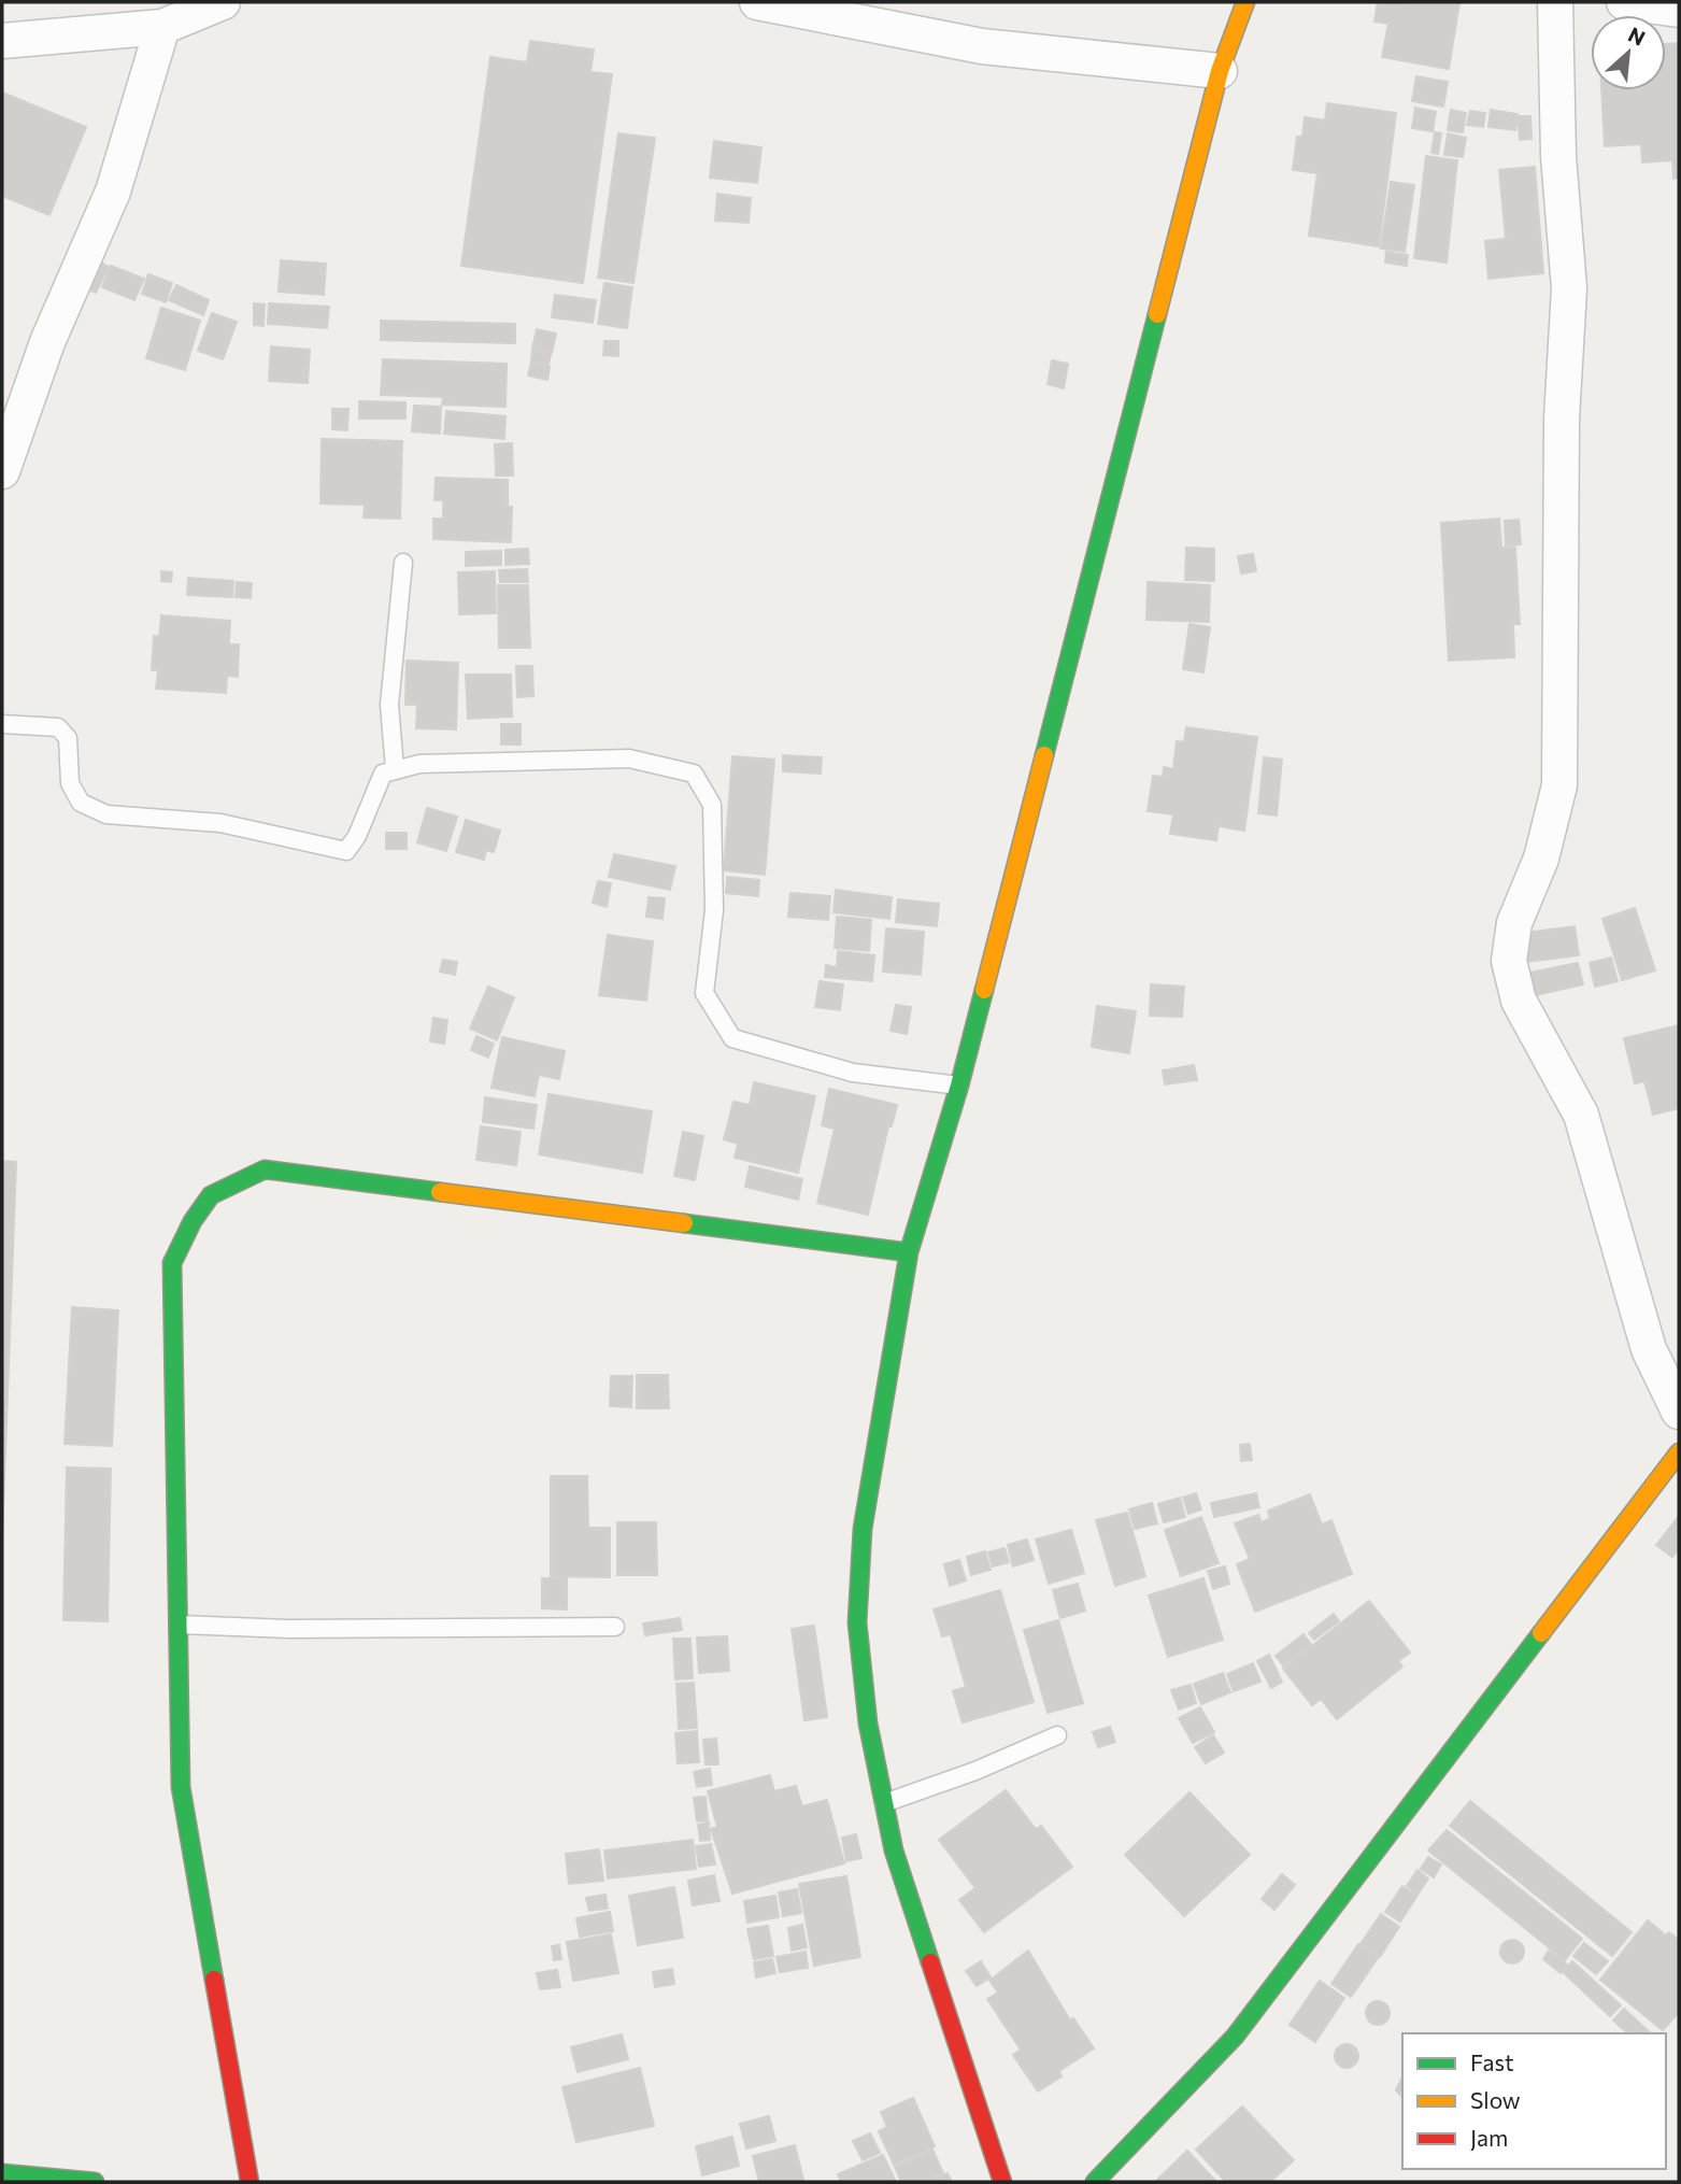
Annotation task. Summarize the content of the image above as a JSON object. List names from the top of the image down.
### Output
{
  "legend": ["Fast", "Slow", "Jam"],
  "north": "top right"
}
